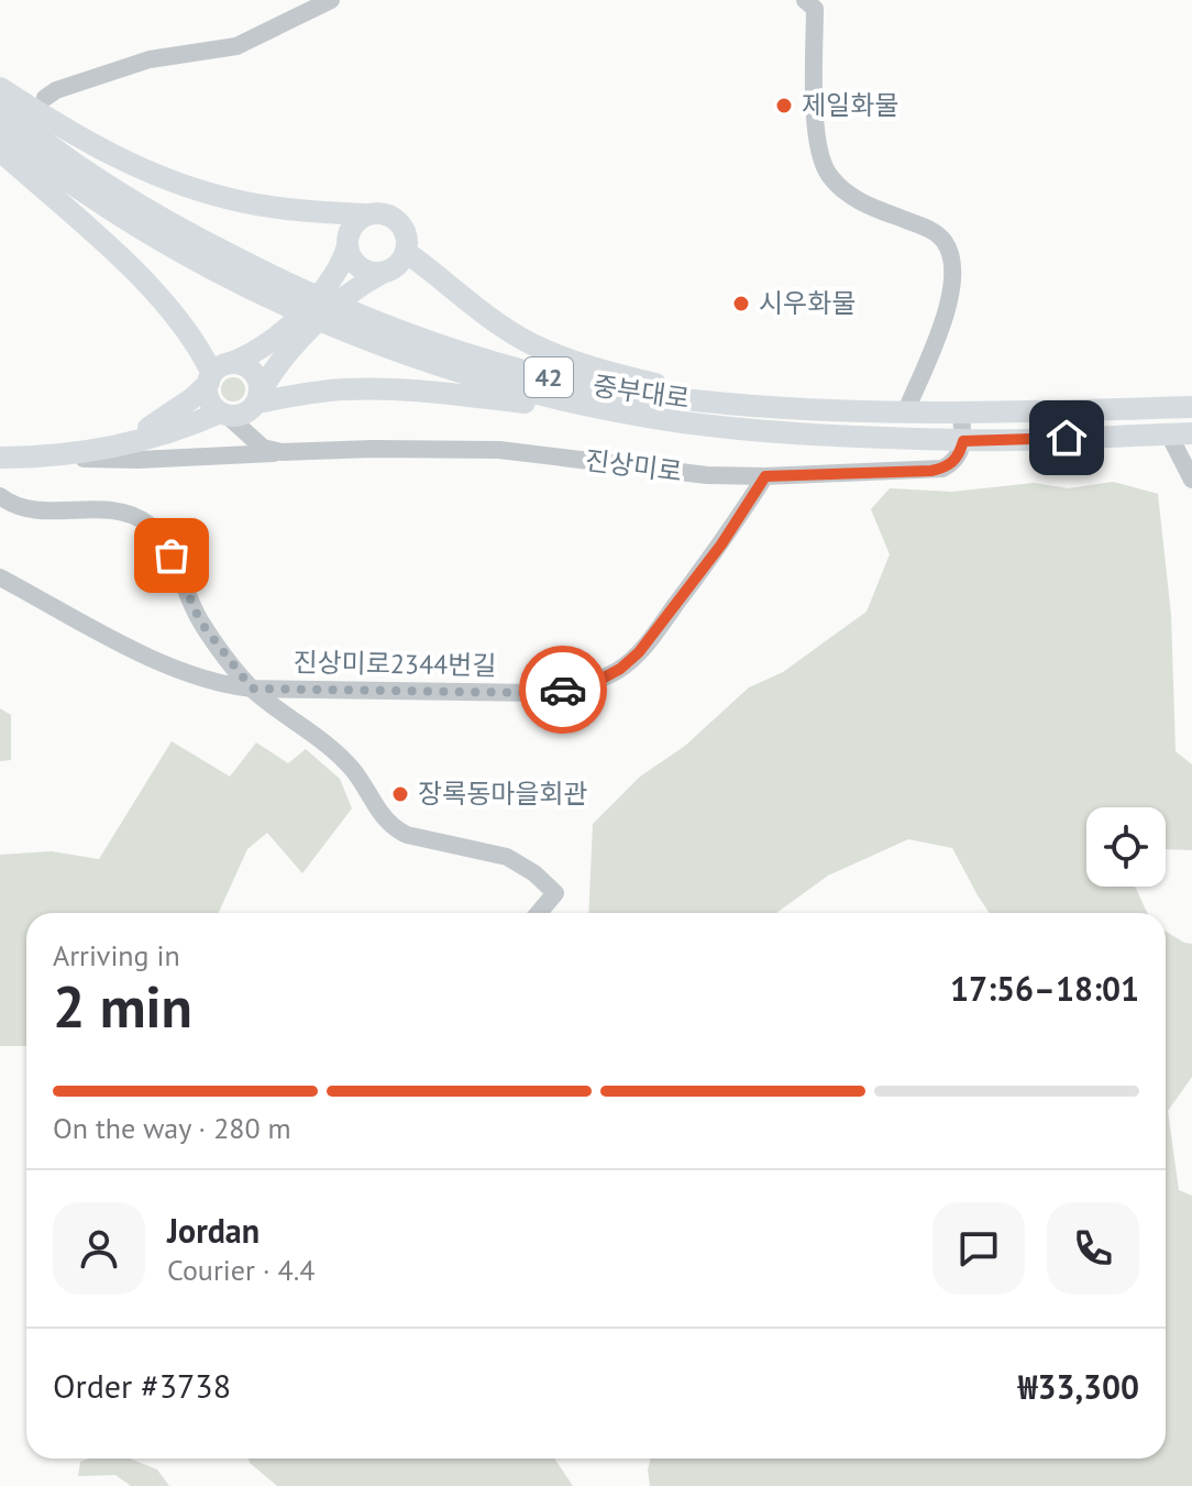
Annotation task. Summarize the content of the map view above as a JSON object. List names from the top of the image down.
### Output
{
  "streets": {
    "main road": ["42", "중부대로"],
    "street": ["진상미로", "진상미로2344번길"]
  },
  "crossings": [
    ["42", "중부대로"],
    ["중부대로", "진상미로"],
    ["진상미로", "진상미로2344번길"]
  ],
  "places": ["제일화물", "시우화물", "장록동마을회관"],
  "page": {
    "heading": ["2 min", "Arriving in", "17:56–18:01"],
    "panel": [
      "Jordan",
      "Courier · 4.4",
      "Order #3738",
      "₩33,300"
    ],
    "bar": "On the way · 280 m"
  }
}
